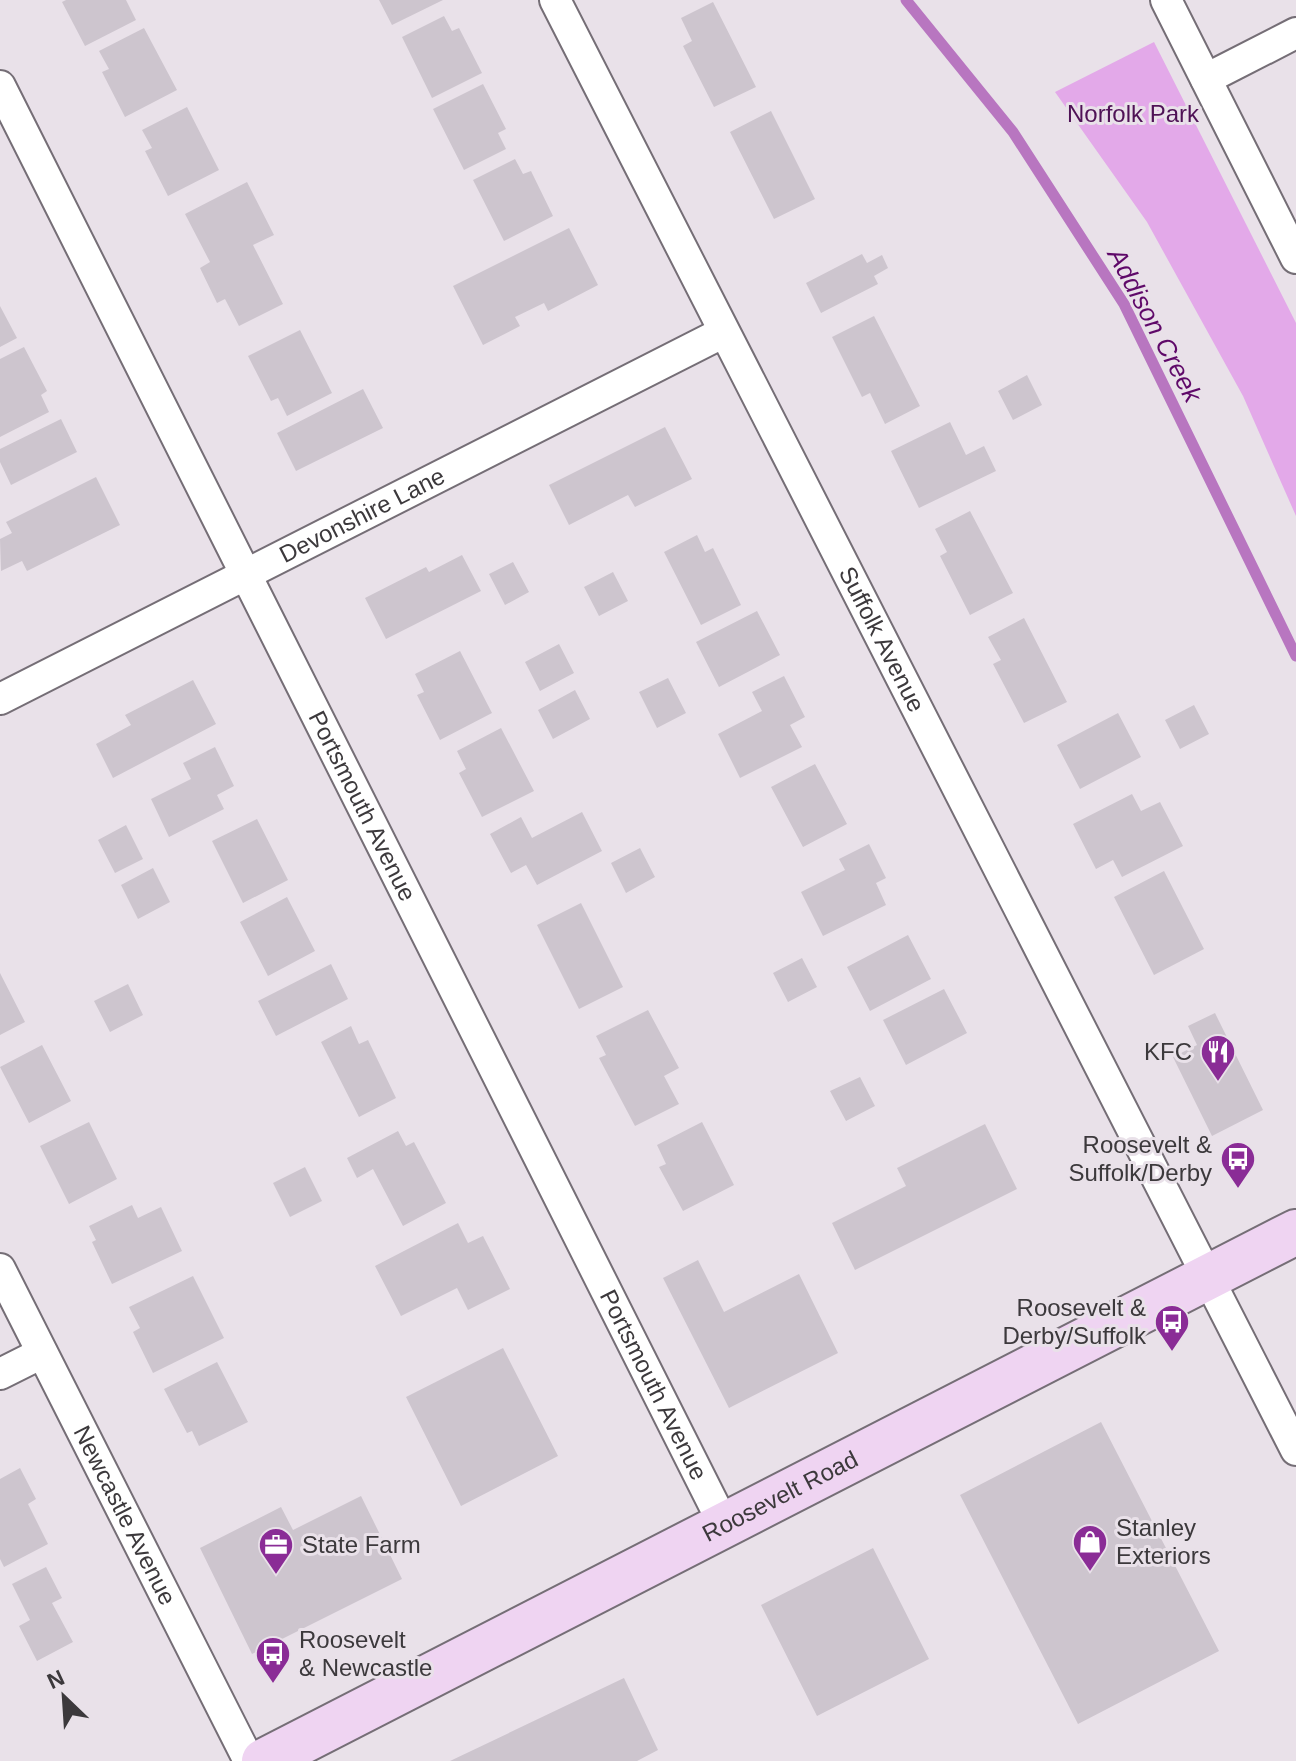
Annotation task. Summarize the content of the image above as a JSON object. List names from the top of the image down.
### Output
{
  "streets": {
    "main road": ["Roosevelt Road"],
    "street": [
      "Devonshire Lane",
      "Suffolk Avenue",
      "Portsmouth Avenue",
      "Newcastle Avenue"
    ]
  },
  "crossings": [
    ["Devonshire Lane", "Suffolk Avenue"],
    ["Devonshire Lane", "Portsmouth Avenue"],
    ["Suffolk Avenue", "Roosevelt Road"],
    ["Portsmouth Avenue", "Roosevelt Road"]
  ],
  "water": ["Addison Creek"],
  "parks": ["Norfolk Park"],
  "places": {
    "restaurant": ["KFC"],
    "bus stop": ["Roosevelt & Suffolk/Derby", "Roosevelt & Derby/Suffolk", "Roosevelt & Newcastle"],
    "shop": ["Stanley Exteriors"],
    "office": ["State Farm"]
  },
  "north": "top left"
}
